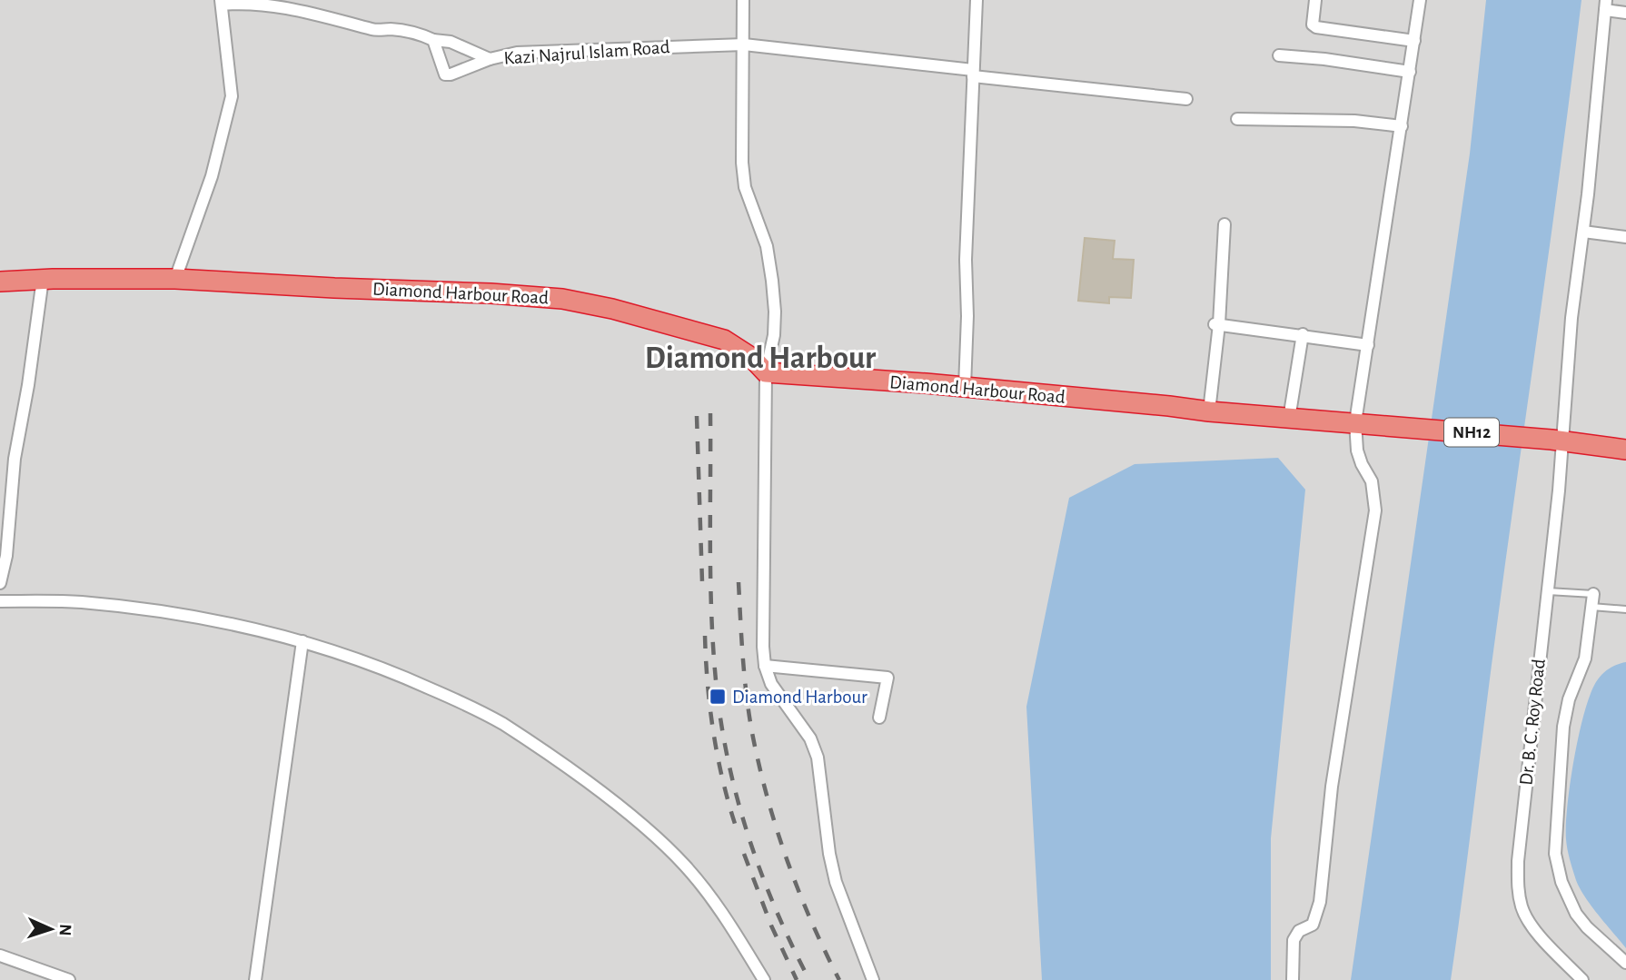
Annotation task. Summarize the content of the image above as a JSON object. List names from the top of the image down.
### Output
{
  "streets": {
    "highway": ["Diamond Harbour Road", "NH12"],
    "street": ["Kazi Najrul Islam Road", "Dr. B. C. Roy Road"]
  },
  "crossings": [
    ["Diamond Harbour Road", "Dr. B. C. Roy Road"]
  ],
  "districts": ["Diamond Harbour"],
  "places": {
    "transit": ["Diamond Harbour"]
  },
  "north": "right"
}
